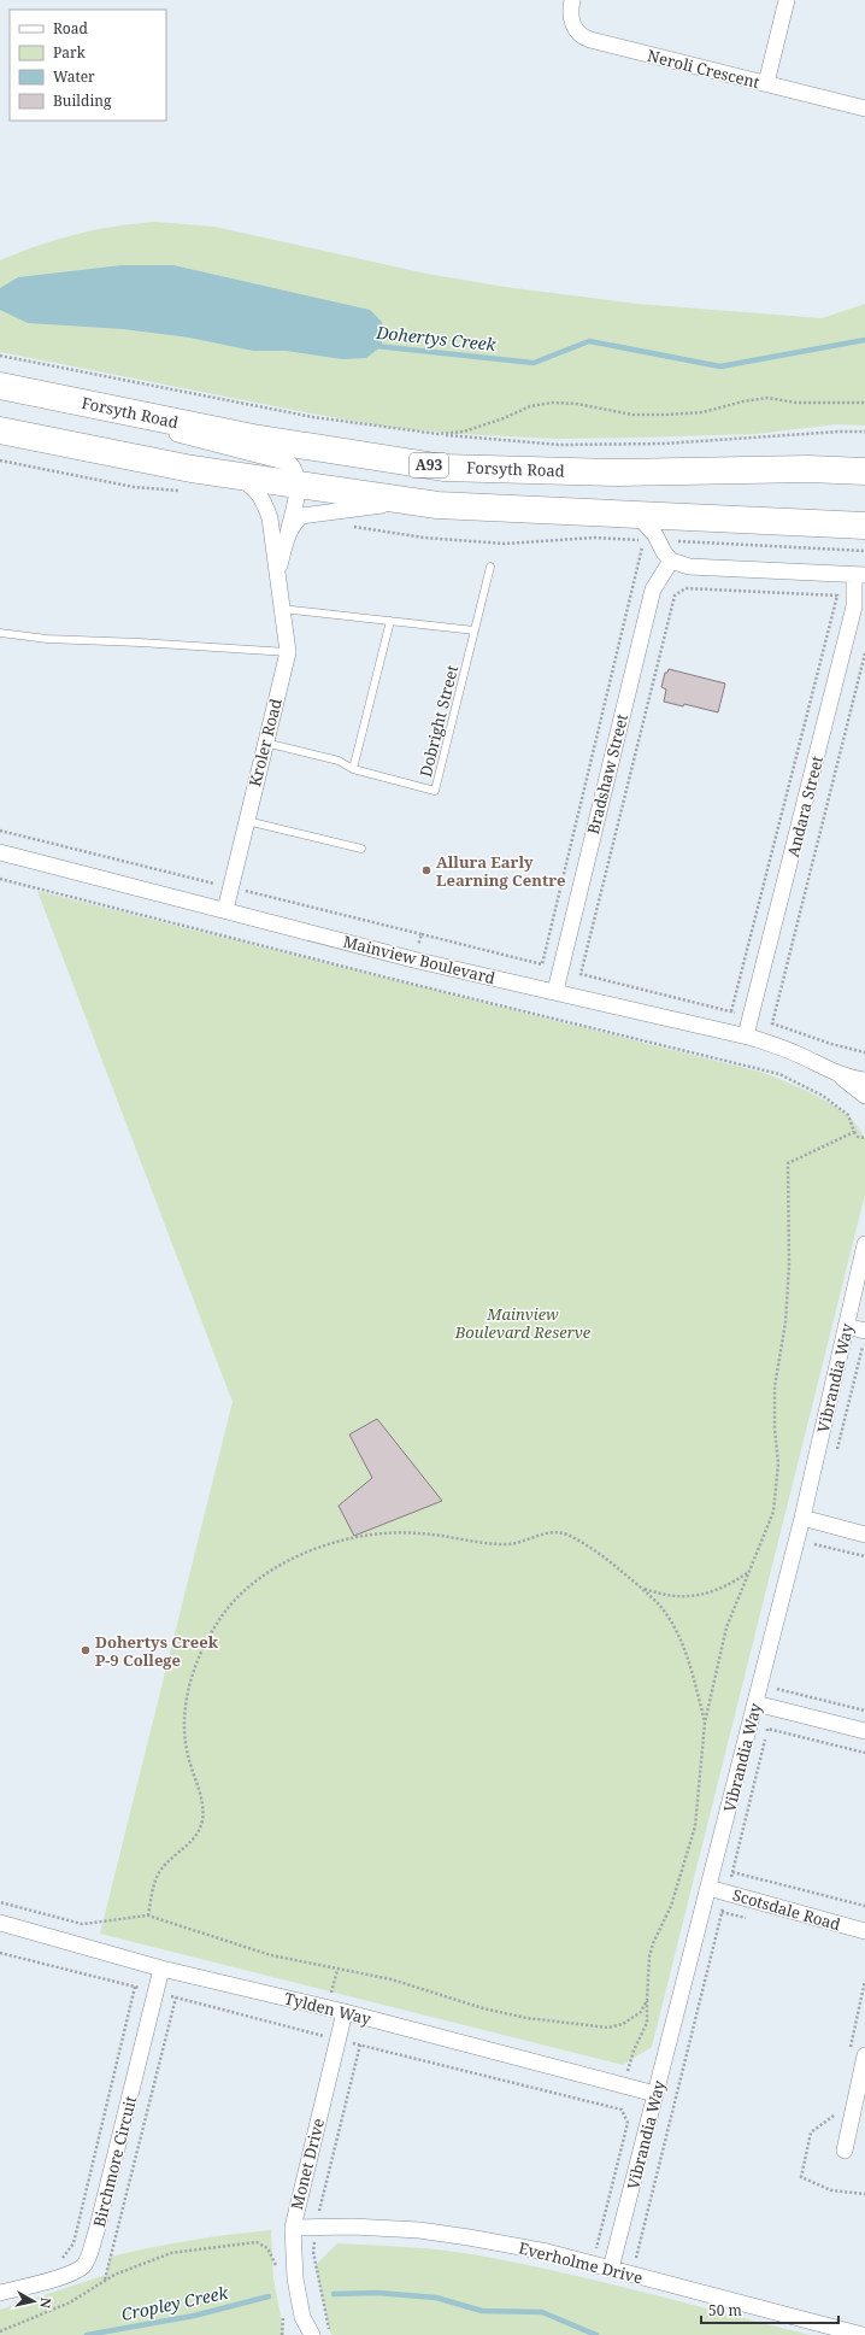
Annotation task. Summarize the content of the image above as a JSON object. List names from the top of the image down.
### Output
{
  "streets": {
    "highway": ["Forsyth Road", "A93"],
    "street": [
      "Neroli Crescent",
      "Kroler Road",
      "Bradshaw Street",
      "Andara Street",
      "Mainview Boulevard",
      "Vibrandia Way",
      "Scotsdale Road",
      "Tylden Way",
      "Birchmore Circuit",
      "Monet Drive",
      "Everholme Drive"
    ],
    "lane": ["Dobright Street"]
  },
  "crossings": [
    ["A93", "Kroler Road"],
    ["Dobright Street", "Kroler Road"],
    ["Kroler Road", "Mainview Boulevard"],
    ["Bradshaw Street", "Mainview Boulevard"],
    ["Andara Street", "Mainview Boulevard"],
    ["Vibrandia Way", "Scotsdale Road"],
    ["Vibrandia Way", "Tylden Way"],
    ["Vibrandia Way", "Everholme Drive"],
    ["Tylden Way", "Birchmore Circuit"],
    ["Tylden Way", "Monet Drive"],
    ["Monet Drive", "Everholme Drive"]
  ],
  "water": ["Dohertys Creek", "Cropley Creek"],
  "parks": ["Mainview Boulevard Reserve"],
  "places": ["Allura Early Learning Centre", "Dohertys Creek P-9 College"],
  "legend": [
    "Road",
    "Park",
    "Water",
    "Building"
  ],
  "scale_bar": "50 m",
  "north": "right"
}
